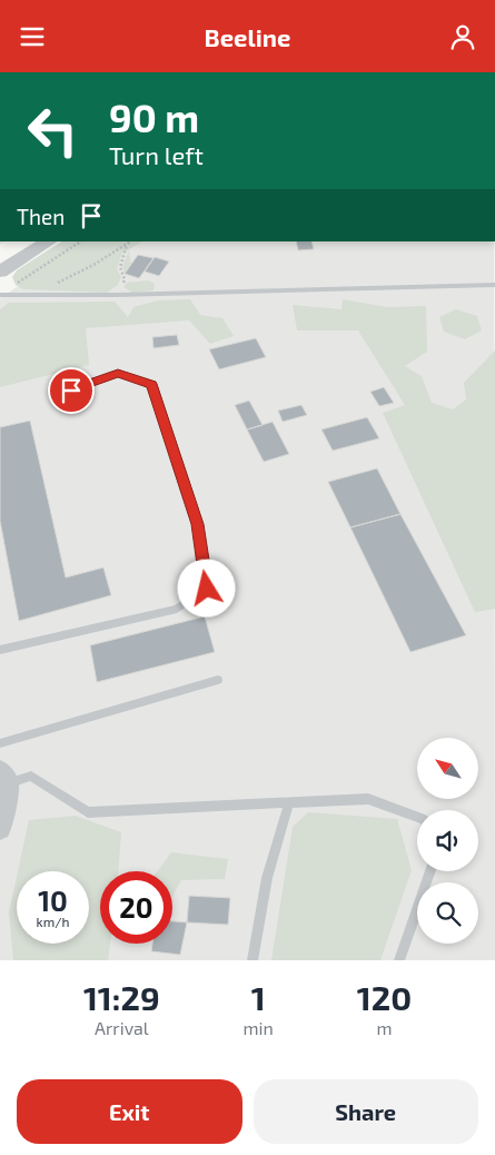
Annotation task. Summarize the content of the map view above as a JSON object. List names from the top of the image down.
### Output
{
  "north": "top left",
  "page": {
    "header": "Beeline",
    "turn": ["90 m", "Turn left"],
    "then": "Then",
    "speed": "10 km/h",
    "limit": "20",
    "eta": [
      "11:29",
      "Arrival",
      "1",
      "min",
      "120",
      "m"
    ],
    "buttons": ["Exit", "Share"]
  }
}
